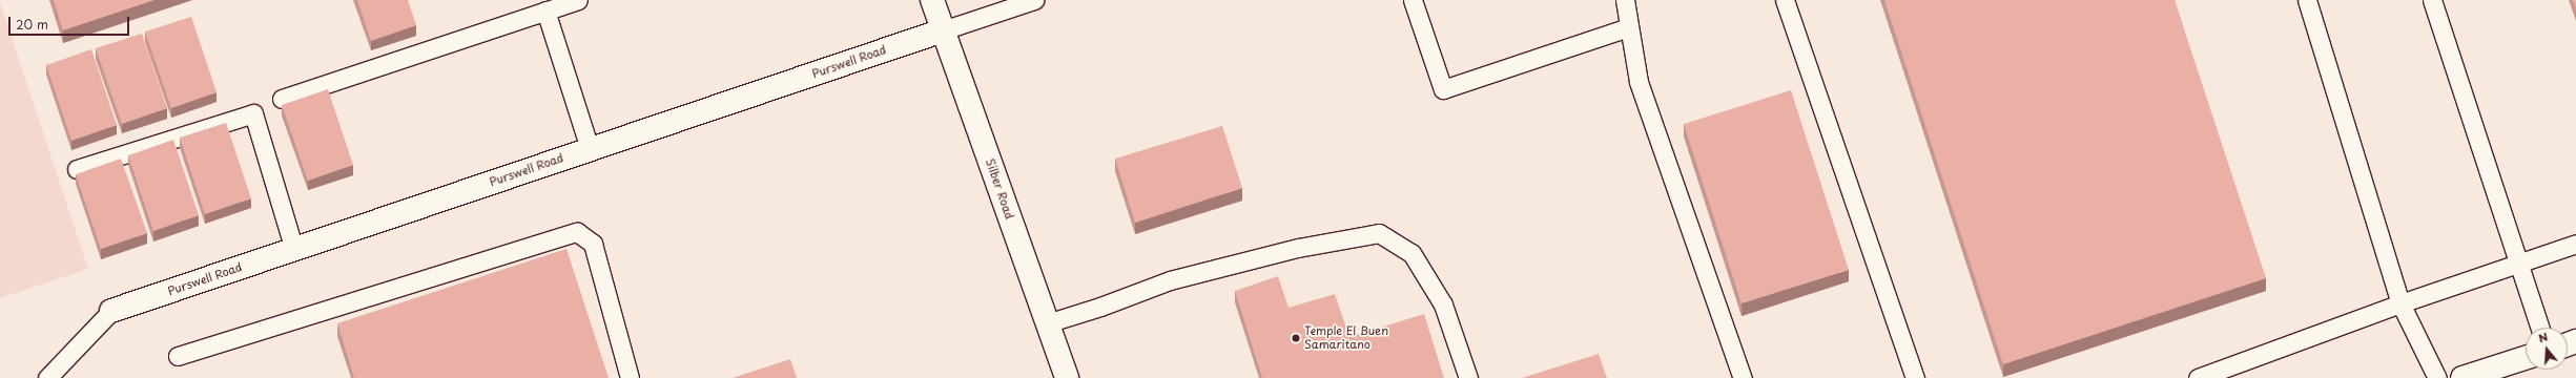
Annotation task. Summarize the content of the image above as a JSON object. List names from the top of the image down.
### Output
{
  "streets": {
    "street": ["Purswell Road", "Silber Road"]
  },
  "crossings": [
    ["Purswell Road", "Silber Road"]
  ],
  "places": ["Temple El Buen Samaritano"],
  "scale_bar": "20 m",
  "north": "top"
}
